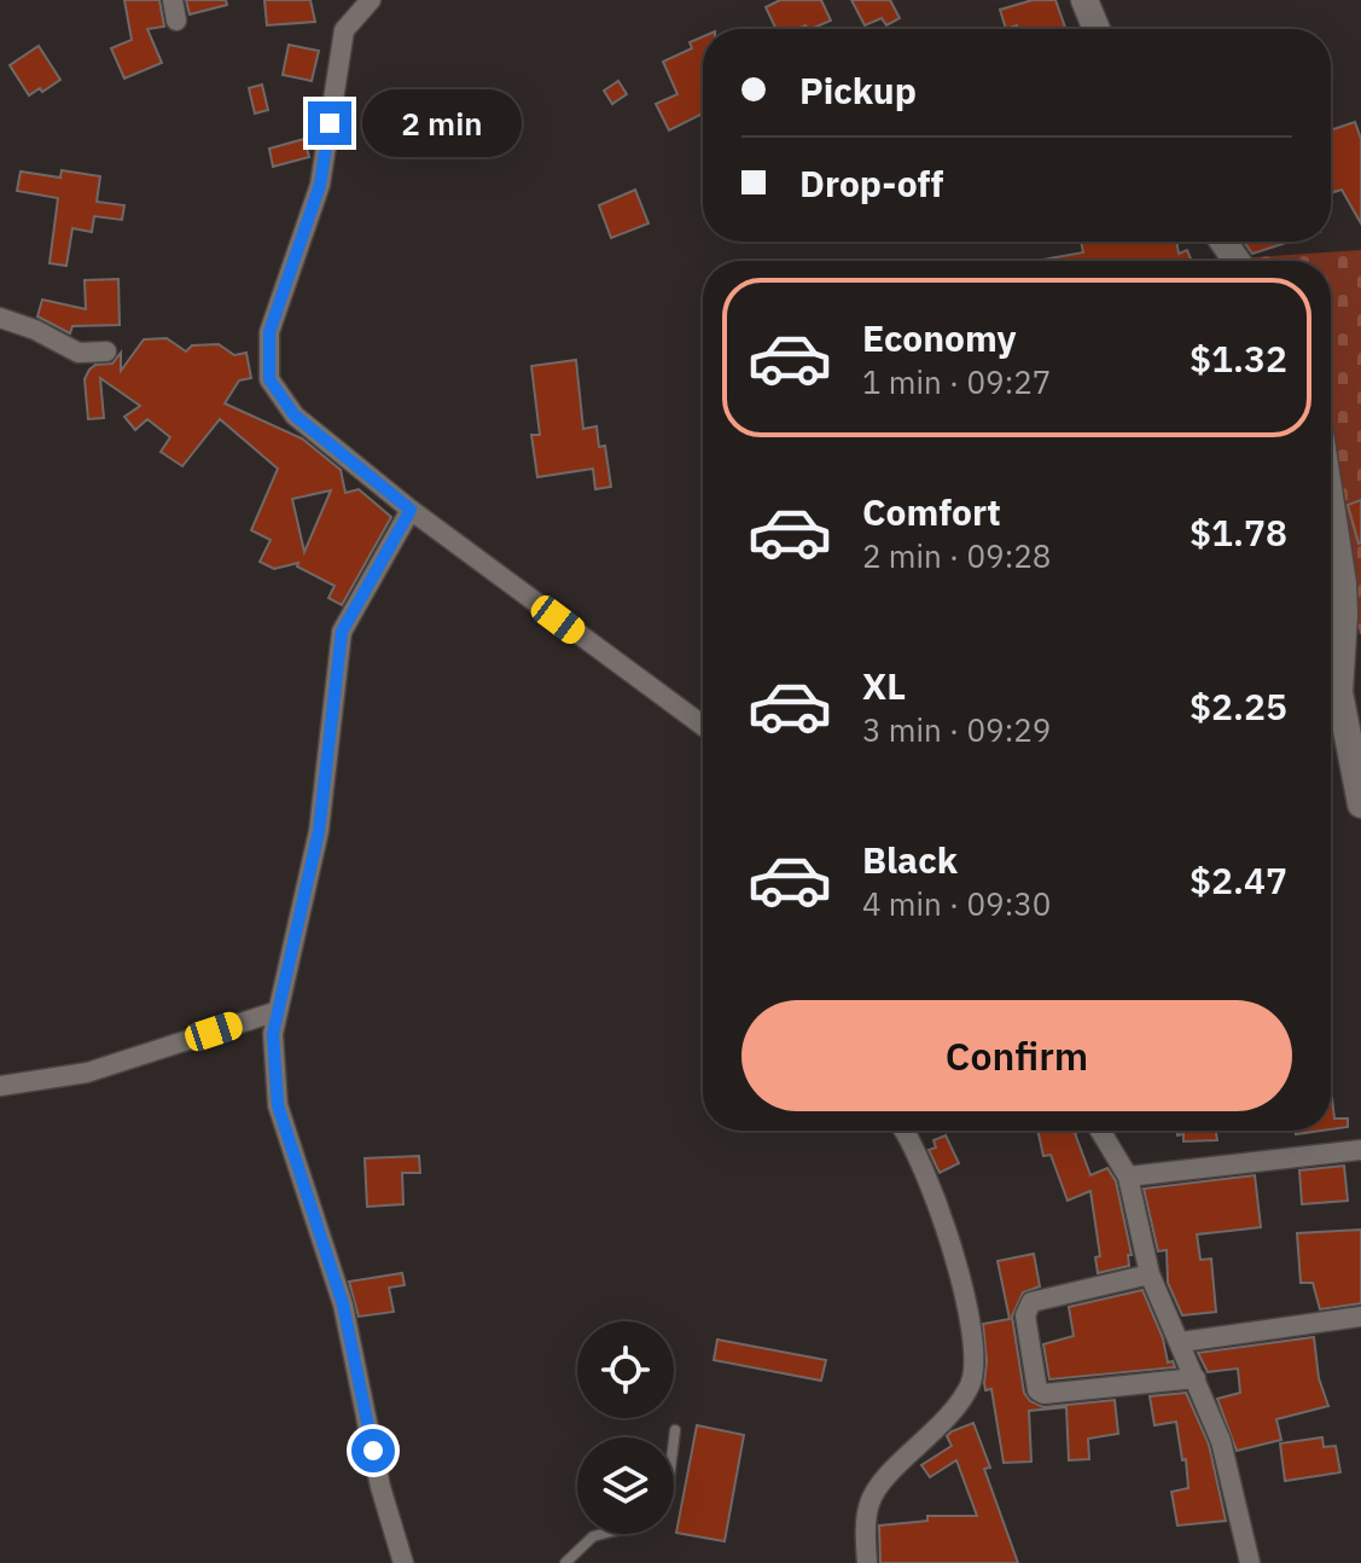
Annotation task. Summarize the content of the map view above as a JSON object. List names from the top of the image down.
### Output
{
  "page": {
    "banner": ["Pickup", "Drop-off"],
    "bubble": "2 min",
    "list": [
      {
        "name": "Economy",
        "note": "1 min · 09:27",
        "value": "$1.32"
      },
      {
        "name": "Comfort",
        "note": "2 min · 09:28",
        "value": "$1.78"
      },
      {
        "name": "XL",
        "note": "3 min · 09:29",
        "value": "$2.25"
      },
      {
        "name": "Black",
        "note": "4 min · 09:30",
        "value": "$2.47"
      }
    ],
    "buttons": "Confirm"
  }
}
